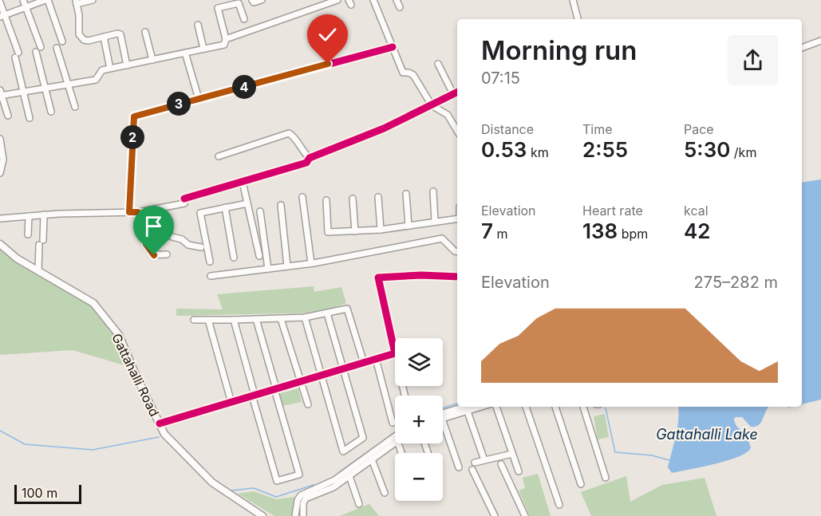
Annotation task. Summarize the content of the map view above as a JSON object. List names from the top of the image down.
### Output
{
  "streets": {
    "main road": ["Gattahalli Road"]
  },
  "water": ["Gattahalli Lake"],
  "scale_bar": "100 m",
  "page": {
    "heading": ["Morning run", "07:15"],
    "pins": ["4", "3", "2"],
    "stats": [
      ["Distance", "0.53 km"],
      ["Time", "2:55"],
      ["Pace", "5:30 /km"],
      ["Elevation", "7 m"],
      ["Heart rate", "138 bpm"],
      ["kcal", "42"]
    ],
    "chart": ["Elevation", "275–282 m"],
    "map_buttons": ["+", "−"],
    "scale": "100 m"
  }
}
